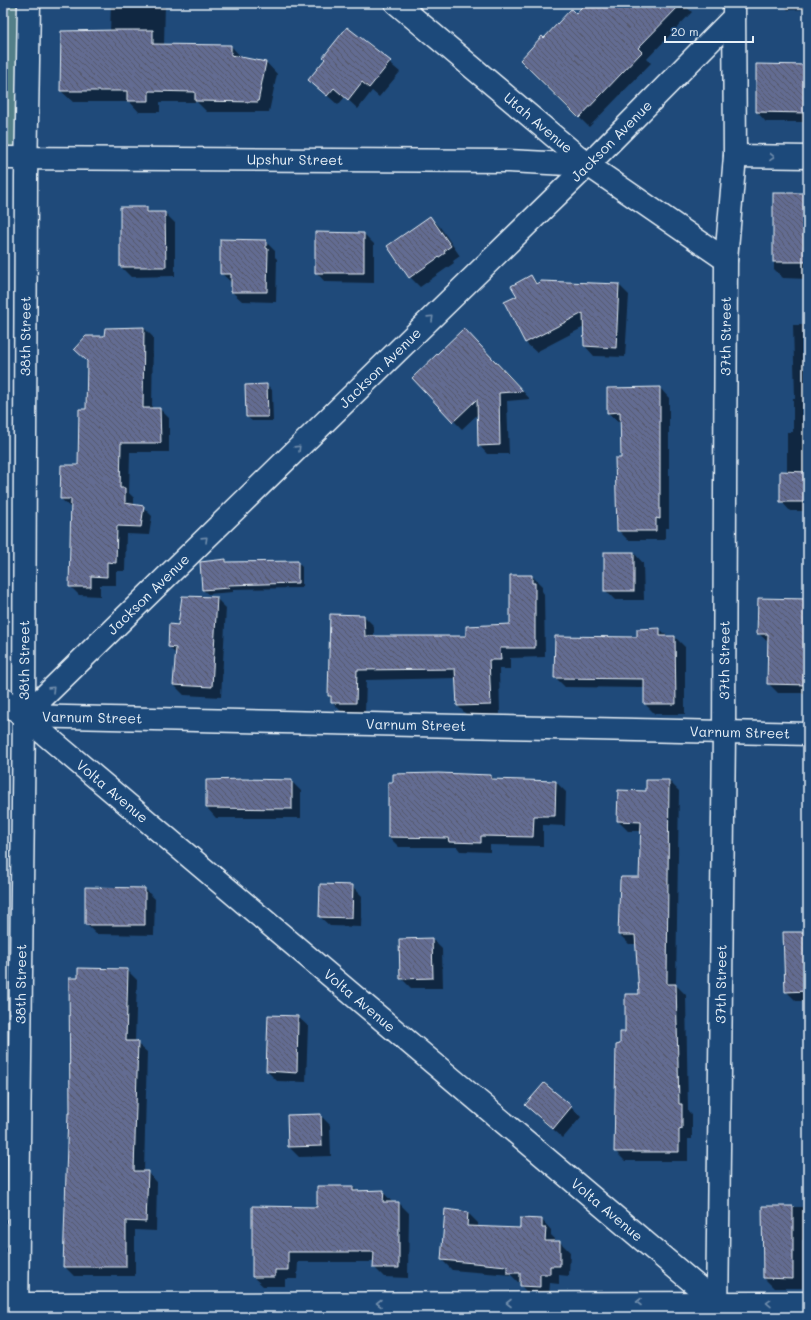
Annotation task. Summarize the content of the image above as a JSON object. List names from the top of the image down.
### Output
{
  "streets": {
    "street": [
      "Utah Avenue",
      "Jackson Avenue",
      "Upshur Street",
      "38th Street",
      "37th Street",
      "Varnum Street",
      "Volta Avenue"
    ]
  },
  "crossings": [
    ["Utah Avenue", "Jackson Avenue"],
    ["Utah Avenue", "Upshur Street"],
    ["Utah Avenue", "37th Street"],
    ["Jackson Avenue", "Upshur Street"],
    ["Jackson Avenue", "38th Street"],
    ["Jackson Avenue", "37th Street"],
    ["Jackson Avenue", "Varnum Street"],
    ["Jackson Avenue", "Volta Avenue"],
    ["Upshur Street", "38th Street"],
    ["38th Street", "Varnum Street"],
    ["38th Street", "Volta Avenue"],
    ["37th Street", "Varnum Street"],
    ["37th Street", "Volta Avenue"],
    ["Varnum Street", "Volta Avenue"]
  ],
  "one_way": ["Jackson Avenue"],
  "scale_bar": "20 m"
}
